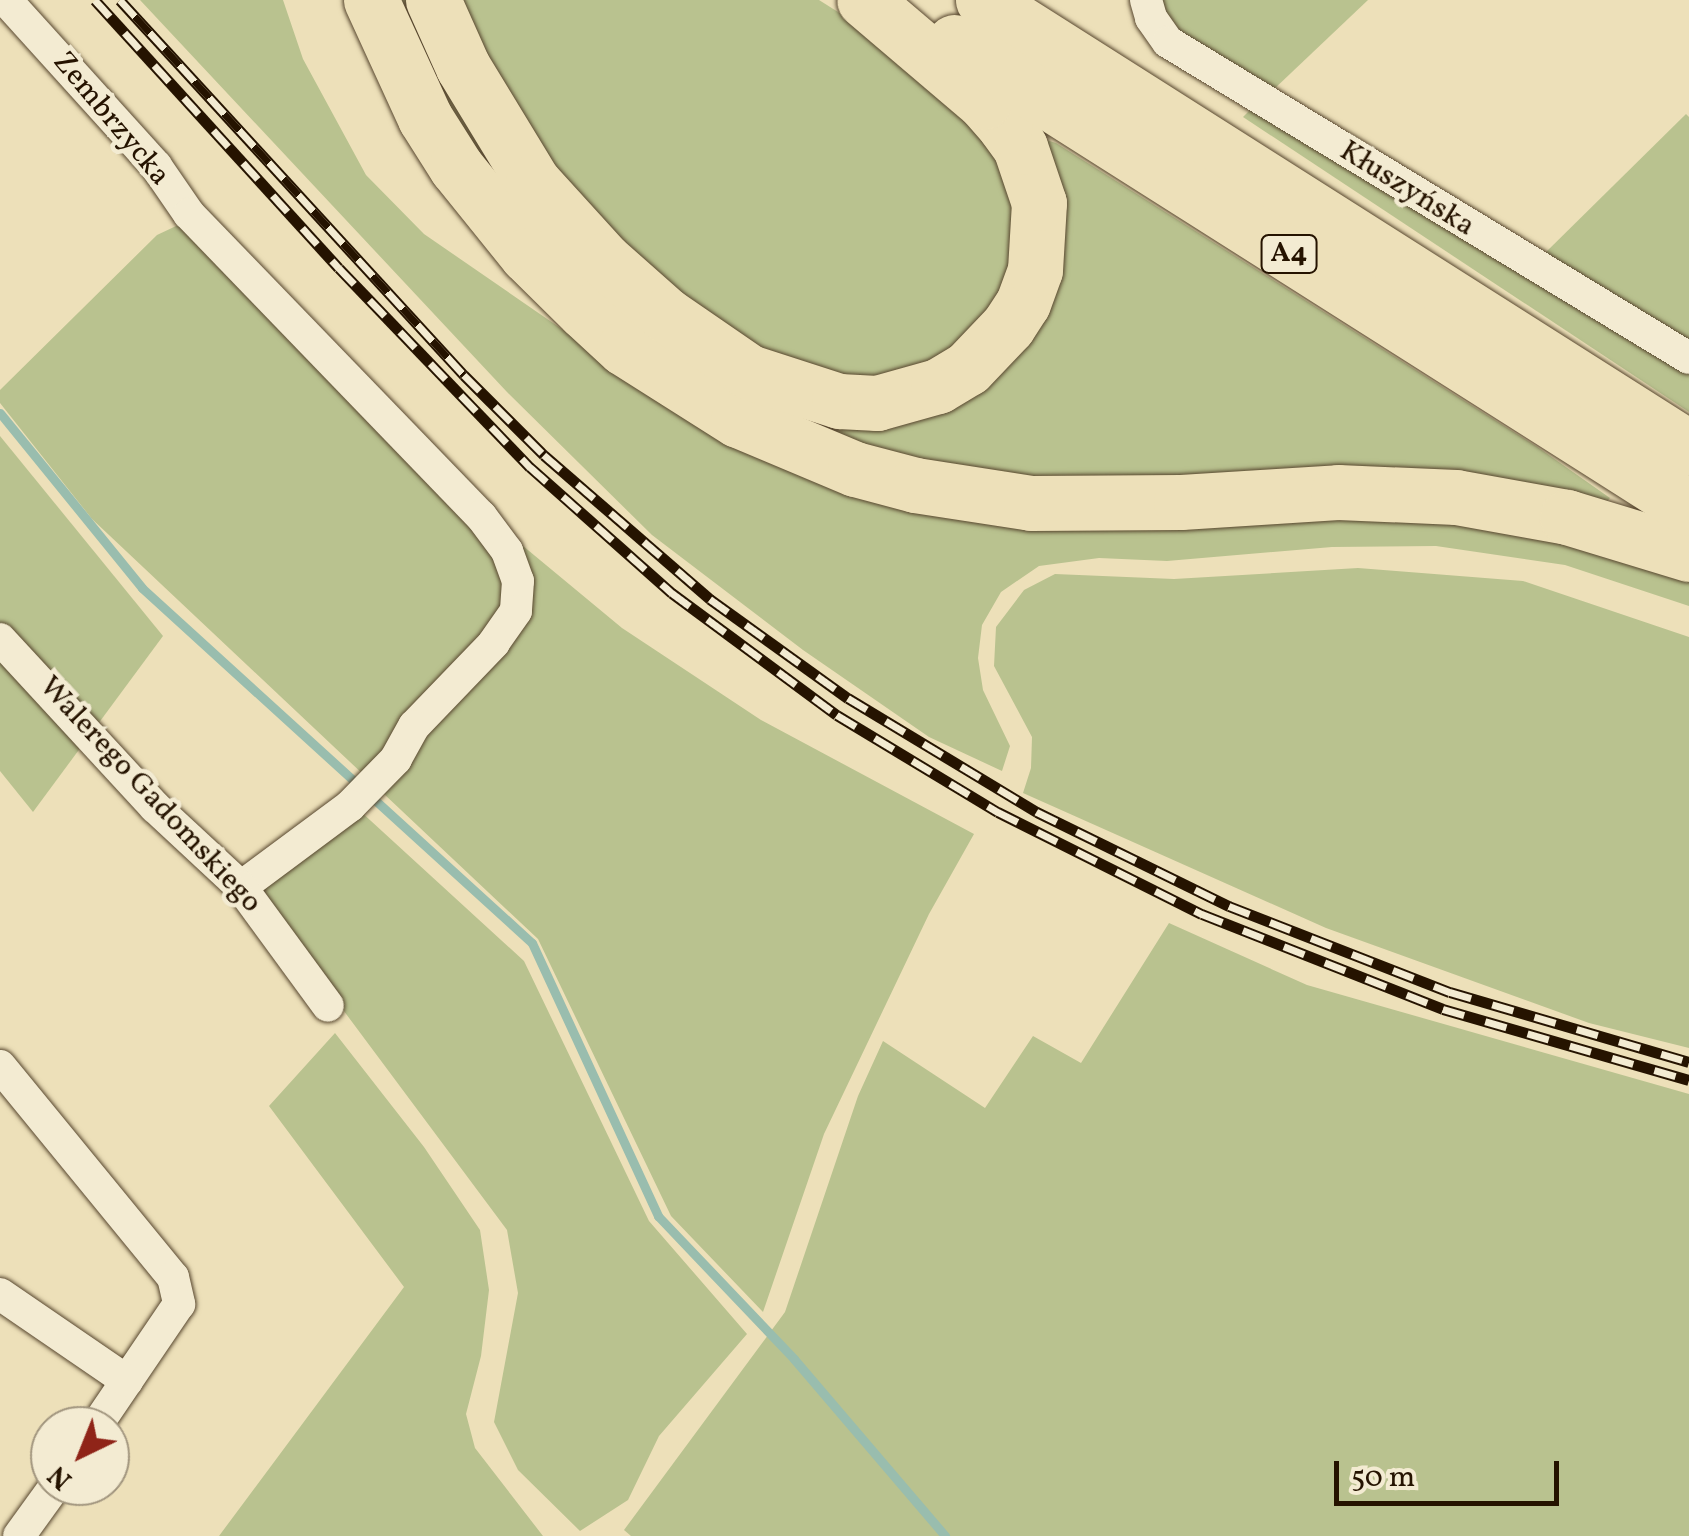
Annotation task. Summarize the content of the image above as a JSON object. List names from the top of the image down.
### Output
{
  "streets": {
    "highway": ["A4"],
    "street": ["Zembrzycka", "Kłuszyńska", "Walerego Gadomskiego"]
  },
  "crossings": [
    ["Zembrzycka", "Walerego Gadomskiego"]
  ],
  "scale_bar": "50 m",
  "north": "bottom left"
}
